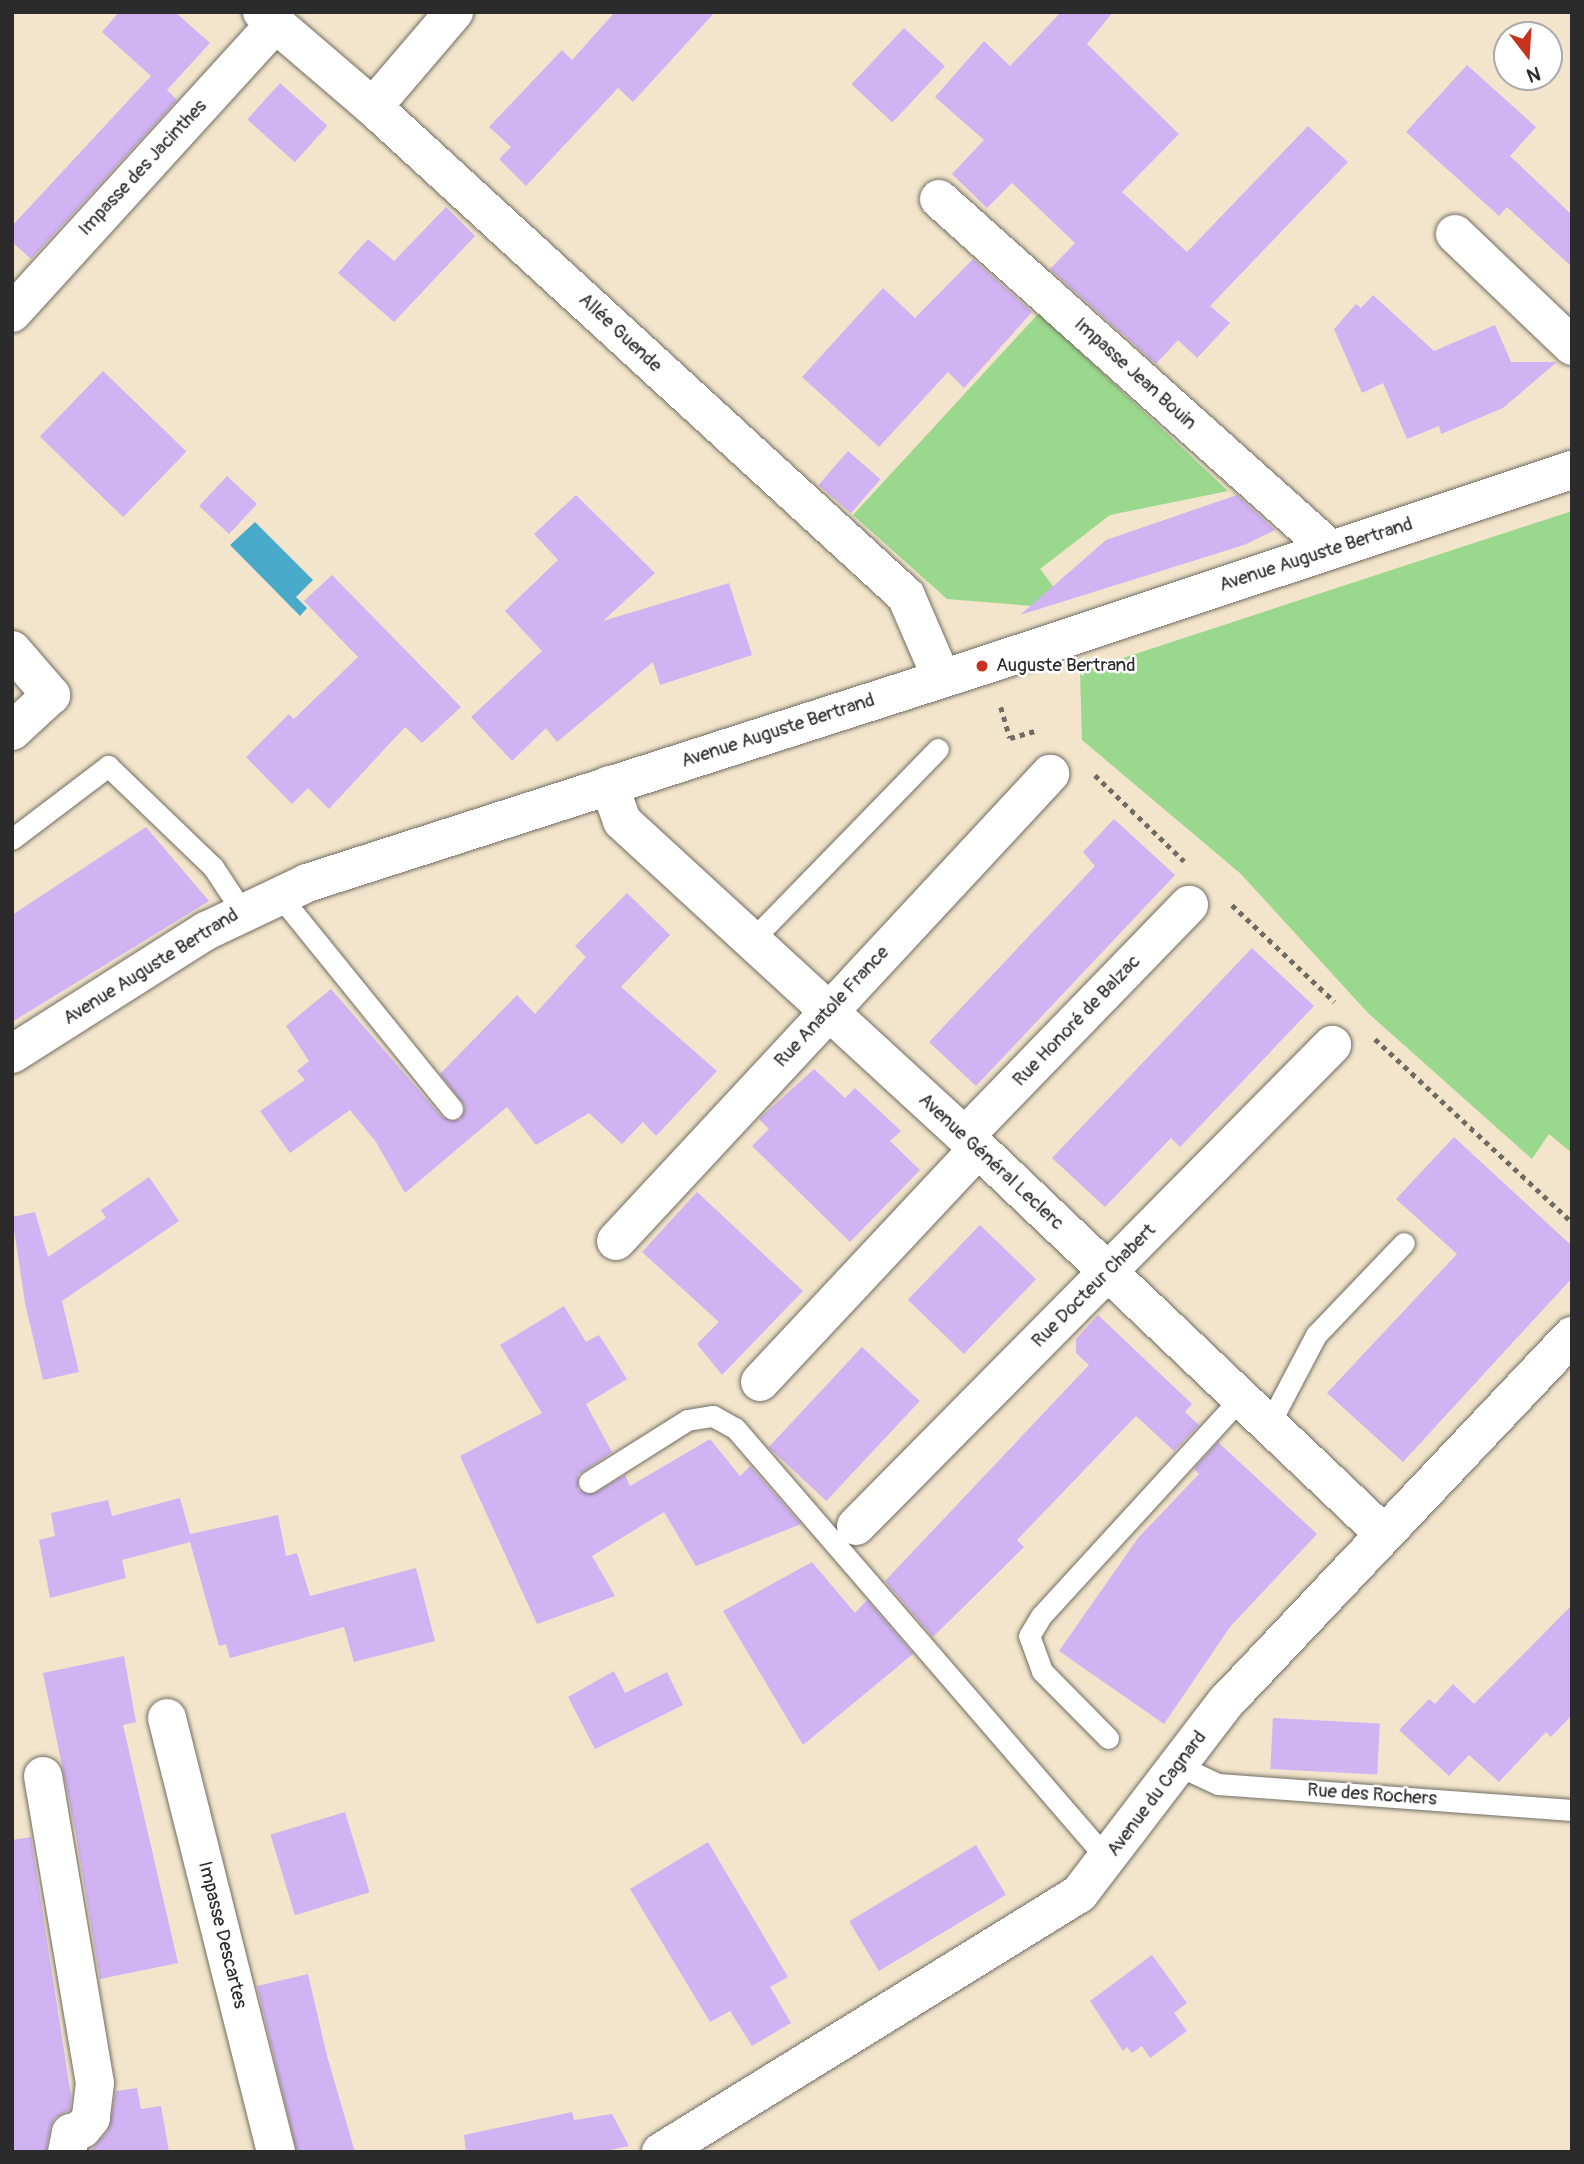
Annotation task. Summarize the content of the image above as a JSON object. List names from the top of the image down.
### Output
{
  "streets": {
    "street": [
      "Impasse des Jacinthes",
      "Allée Guende",
      "Impasse Jean Bouin",
      "Avenue Auguste Bertrand",
      "Rue Anatole France",
      "Rue Honoré de Balzac",
      "Avenue Général Leclerc",
      "Rue Docteur Chabert",
      "Avenue du Cagnard",
      "Impasse Descartes"
    ],
    "lane": ["Rue des Rochers"]
  },
  "crossings": [
    ["Impasse des Jacinthes", "Allée Guende"],
    ["Allée Guende", "Avenue Auguste Bertrand"],
    ["Impasse Jean Bouin", "Avenue Auguste Bertrand"],
    ["Avenue Auguste Bertrand", "Avenue Général Leclerc"],
    ["Rue Anatole France", "Avenue Général Leclerc"],
    ["Rue Honoré de Balzac", "Avenue Général Leclerc"],
    ["Avenue Général Leclerc", "Rue Docteur Chabert"],
    ["Avenue Général Leclerc", "Avenue du Cagnard"],
    ["Avenue du Cagnard", "Rue des Rochers"]
  ],
  "places": ["Auguste Bertrand"],
  "north": "bottom"
}
